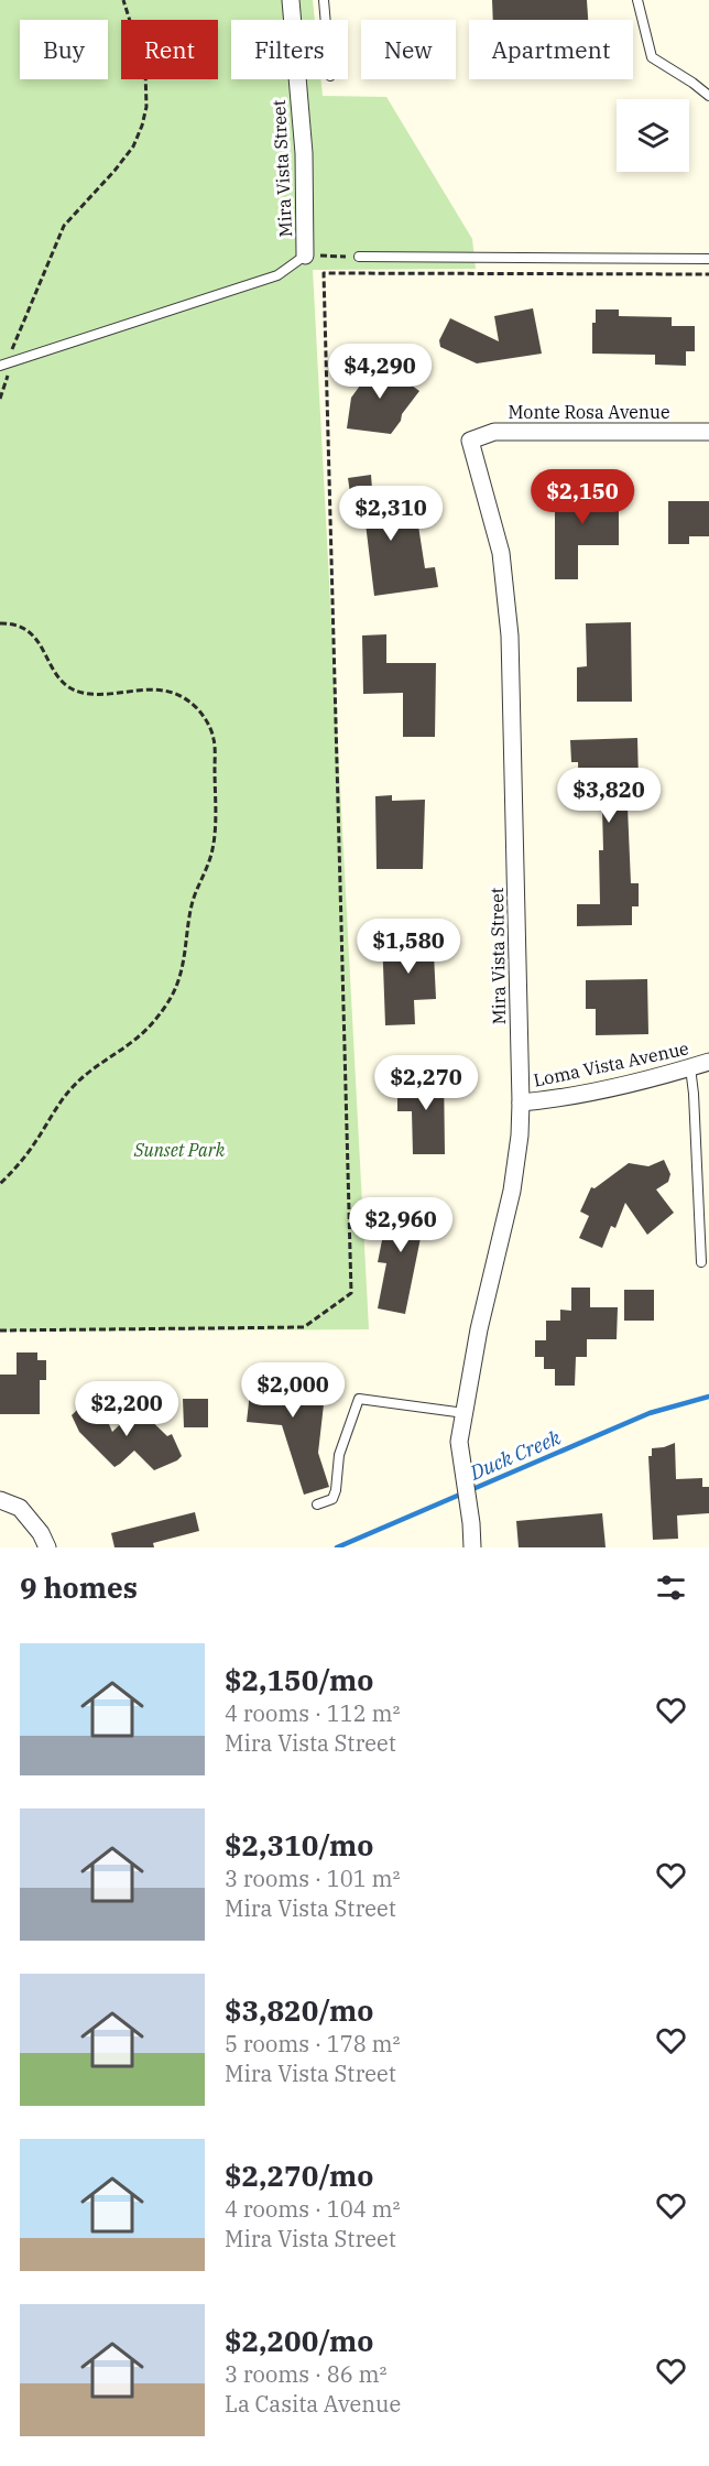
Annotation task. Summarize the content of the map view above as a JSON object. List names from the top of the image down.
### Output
{
  "streets": {
    "street": ["Mira Vista Street", "Monte Rosa Avenue", "Loma Vista Avenue"]
  },
  "crossings": [
    ["Mira Vista Street", "Monte Rosa Avenue"],
    ["Mira Vista Street", "Loma Vista Avenue"]
  ],
  "water": ["Duck Creek"],
  "parks": ["Sunset Park"],
  "page": {
    "chip": [
      "Buy",
      "Rent",
      "Filters",
      "New",
      "Apartment"
    ],
    "price": [
      "$4,290",
      "$2,150",
      "$2,310",
      "$3,820",
      "$1,580",
      "$2,270",
      "$2,960",
      "$2,000",
      "$2,200"
    ],
    "heading": "9 homes",
    "list": [
      {
        "name": "$2,150/mo",
        "note": "4 rooms · 112 m² · Mira Vista Street"
      },
      {
        "name": "$2,310/mo",
        "note": "3 rooms · 101 m² · Mira Vista Street"
      },
      {
        "name": "$3,820/mo",
        "note": "5 rooms · 178 m² · Mira Vista Street"
      },
      {
        "name": "$2,270/mo",
        "note": "4 rooms · 104 m² · Mira Vista Street"
      },
      {
        "name": "$2,200/mo",
        "note": "3 rooms · 86 m² · La Casita Avenue"
      }
    ]
  }
}
